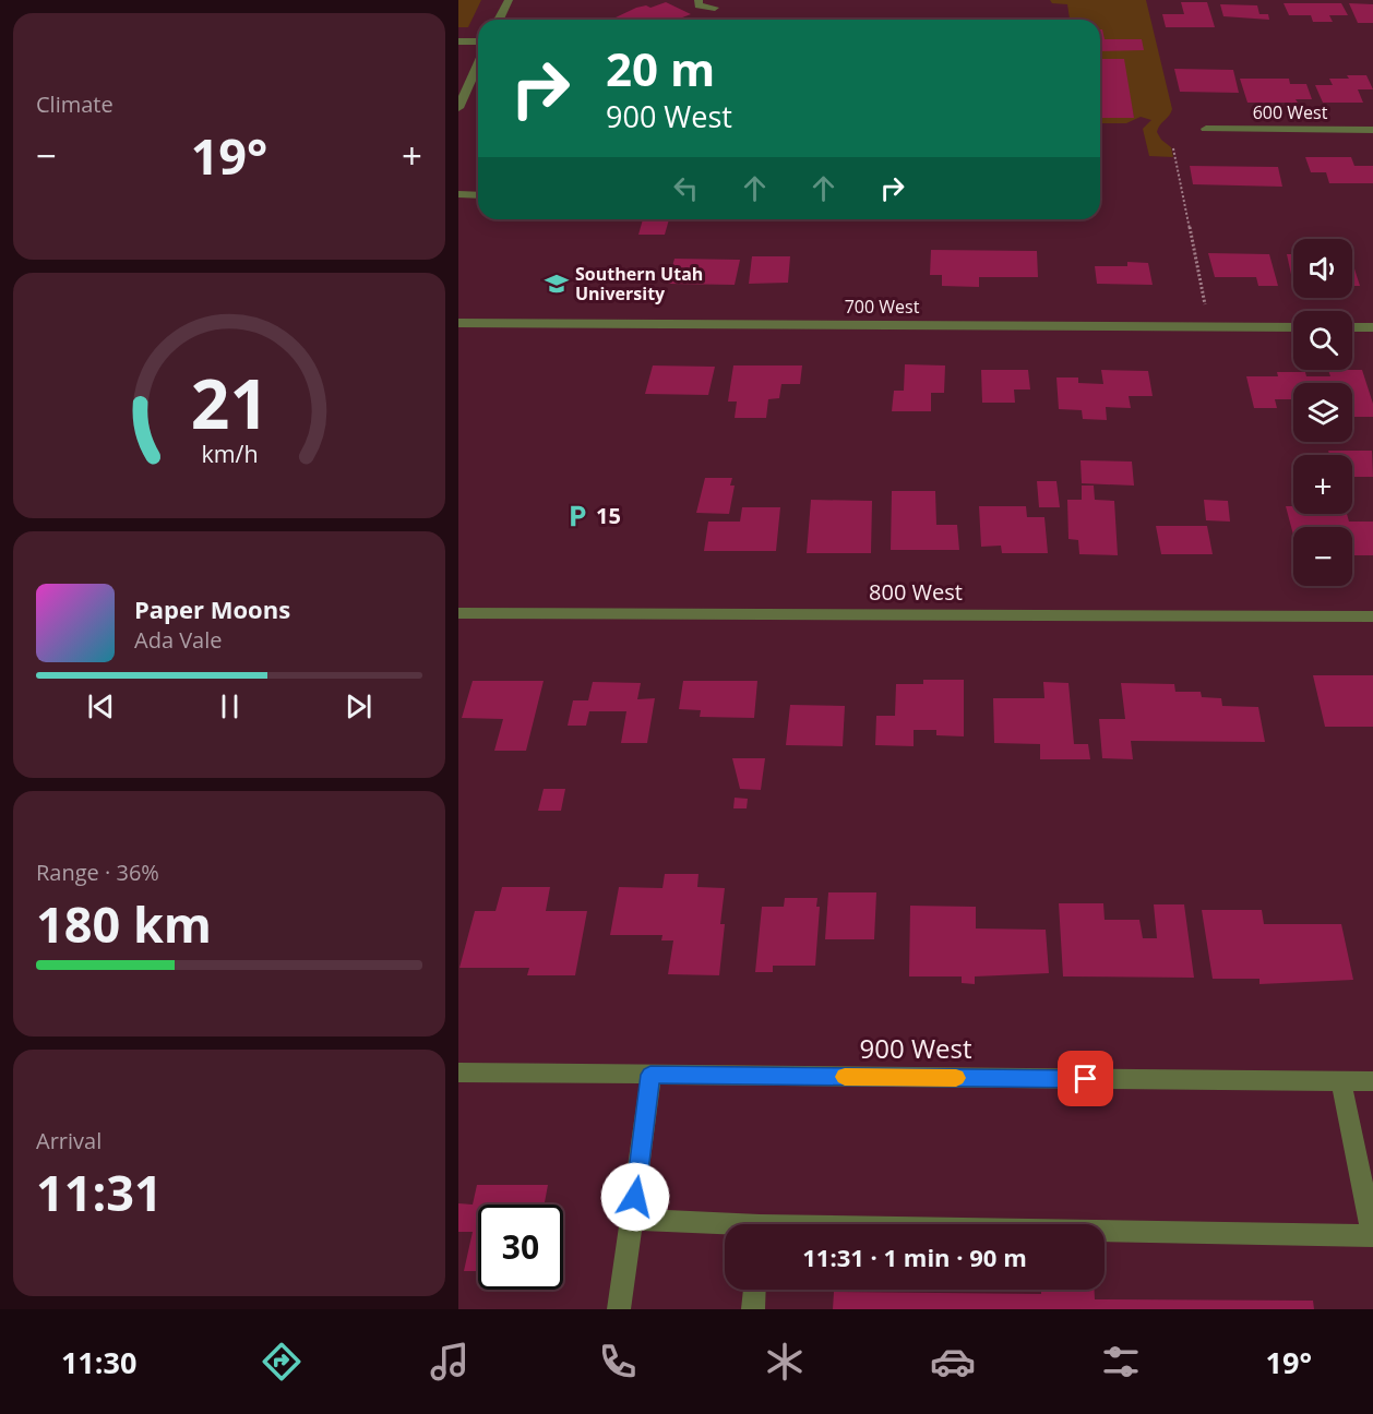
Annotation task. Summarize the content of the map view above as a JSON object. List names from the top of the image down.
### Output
{
  "streets": {
    "street": [
      "600 West",
      "700 West",
      "800 West",
      "900 West"
    ]
  },
  "places": {
    "school or university": ["Southern Utah University"],
    "parking": ["15"]
  },
  "page": {
    "tile": [
      "Climate",
      ["Range · 36%", "180 km"],
      ["Arrival", "11:31"]
    ],
    "turn": ["20 m", "900 West"],
    "heat": ["−", "19°", "+"],
    "map_buttons": ["+", "−"],
    "song": ["Paper Moons", "Ada Vale"],
    "limit": "30",
    "trip": "11:31 · 1 min · 90 m",
    "tabs": ["11:30", "19°"],
    "gauge": ["21", "km/h"]
  }
}
